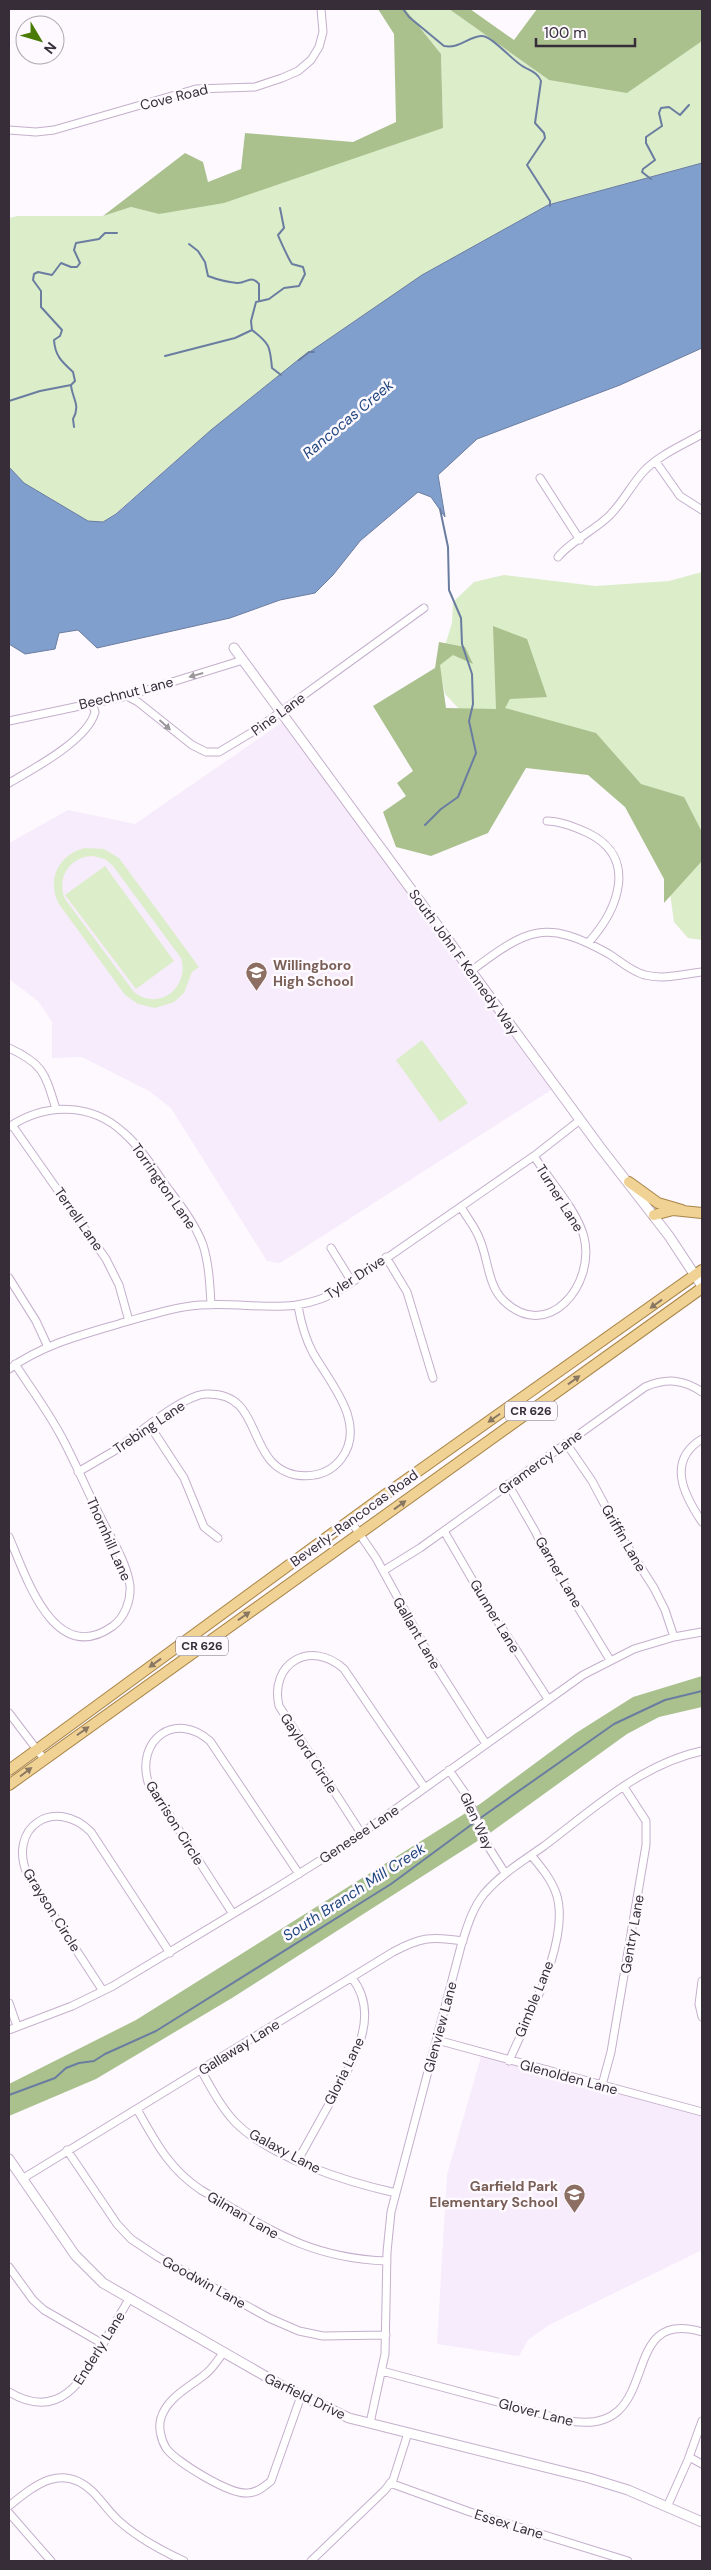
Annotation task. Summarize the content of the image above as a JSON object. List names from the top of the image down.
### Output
{
  "streets": {
    "main road": ["CR 626", "Beverly-Rancocas Road"],
    "street": [
      "Cove Road",
      "Beechnut Lane",
      "Pine Lane",
      "South John F Kennedy Way",
      "Torrington Lane",
      "Turner Lane",
      "Terrell Lane",
      "Tyler Drive",
      "Trebing Lane",
      "Gramercy Lane",
      "Griffin Lane",
      "Thornhill Lane",
      "Garner Lane",
      "Gunner Lane",
      "Gallant Lane",
      "Gaylord Circle",
      "Glen Way",
      "Garrison Circle",
      "Genesee Lane",
      "Grayson Circle",
      "Gentry Lane",
      "Gimble Lane",
      "Glenview Lane",
      "Gallaway Lane",
      "Gloria Lane",
      "Glenolden Lane",
      "Galaxy Lane",
      "Gilman Lane",
      "Goodwin Lane",
      "Enderly Lane",
      "Garfield Drive",
      "Glover Lane",
      "Essex Lane"
    ]
  },
  "crossings": [
    ["Beechnut Lane", "Pine Lane"],
    ["Beechnut Lane", "South John F Kennedy Way"],
    ["Pine Lane", "South John F Kennedy Way"],
    ["South John F Kennedy Way", "Tyler Drive"],
    ["South John F Kennedy Way", "Beverly-Rancocas Road"],
    ["Torrington Lane", "Terrell Lane"],
    ["Torrington Lane", "Tyler Drive"],
    ["Turner Lane", "Tyler Drive"],
    ["Terrell Lane", "Tyler Drive"],
    ["Tyler Drive", "Trebing Lane"],
    ["Tyler Drive", "Thornhill Lane"],
    ["Trebing Lane", "Thornhill Lane"],
    ["Gramercy Lane", "Griffin Lane"],
    ["Gramercy Lane", "Garner Lane"],
    ["Gramercy Lane", "Gunner Lane"],
    ["Gramercy Lane", "Gallant Lane"],
    ["Beverly-Rancocas Road", "Gallant Lane"],
    ["Griffin Lane", "Genesee Lane"],
    ["Garner Lane", "Genesee Lane"],
    ["Gunner Lane", "Genesee Lane"],
    ["Gallant Lane", "Genesee Lane"],
    ["Gaylord Circle", "Genesee Lane"],
    ["Glen Way", "Genesee Lane"],
    ["Glen Way", "Glenview Lane"],
    ["Garrison Circle", "Genesee Lane"],
    ["Genesee Lane", "Grayson Circle"],
    ["Gentry Lane", "Glenview Lane"],
    ["Gentry Lane", "Glenolden Lane"],
    ["Gimble Lane", "Glenview Lane"],
    ["Gimble Lane", "Glenolden Lane"],
    ["Glenview Lane", "Gallaway Lane"],
    ["Glenview Lane", "Glenolden Lane"],
    ["Glenview Lane", "Galaxy Lane"],
    ["Glenview Lane", "Gilman Lane"],
    ["Glenview Lane", "Goodwin Lane"],
    ["Glenview Lane", "Garfield Drive"],
    ["Glenview Lane", "Glover Lane"],
    ["Gallaway Lane", "Gloria Lane"],
    ["Gallaway Lane", "Galaxy Lane"],
    ["Gallaway Lane", "Gilman Lane"],
    ["Gallaway Lane", "Goodwin Lane"],
    ["Gallaway Lane", "Garfield Drive"],
    ["Gloria Lane", "Galaxy Lane"],
    ["Enderly Lane", "Garfield Drive"]
  ],
  "one_way": ["Beechnut Lane", "Pine Lane"],
  "water": ["Rancocas Creek", "South Branch Mill Creek"],
  "places": {
    "school or university": ["Willingboro High School", "Garfield Park Elementary School"]
  },
  "scale_bar": "100 m",
  "north": "bottom right"
}
